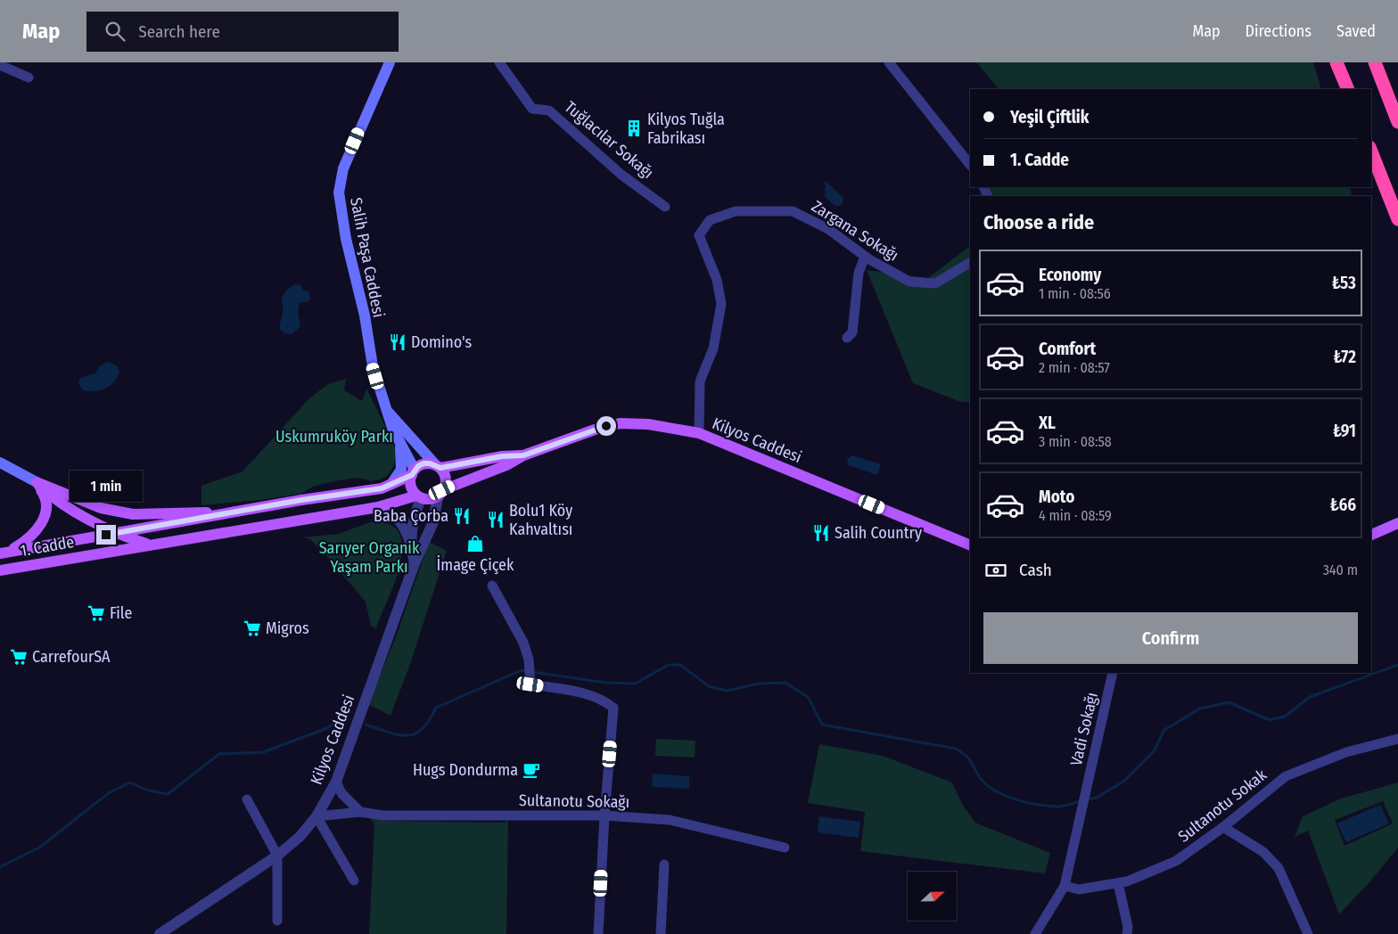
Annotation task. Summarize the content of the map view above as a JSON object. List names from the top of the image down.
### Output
{
  "streets": {
    "main road": ["Salih Paşa Caddesi", "Kilyos Caddesi", "1. Cadde"],
    "street": [
      "Tuğlacılar Sokağı",
      "Zargana Sokağı",
      "Vadi Sokağı",
      "Sultanotu Sokağı",
      "Sultanotu Sokak"
    ]
  },
  "crossings": [
    ["Zargana Sokağı", "Kilyos Caddesi"],
    ["Salih Paşa Caddesi", "Kilyos Caddesi"],
    ["Salih Paşa Caddesi", "1. Cadde"],
    ["Kilyos Caddesi", "1. Cadde"],
    ["Kilyos Caddesi", "Sultanotu Sokağı"],
    ["Vadi Sokağı", "Sultanotu Sokak"]
  ],
  "parks": ["Uskumruköy Parkı", "Sarıyer Organik Yaşam Parkı"],
  "places": {
    "building": ["Kilyos Tuğla Fabrikası"],
    "restaurant": [
      "Domino's",
      "Baba Çorba",
      "Bolu1 Köy Kahvaltısı",
      "Salih Country"
    ],
    "shop": ["İmage Çiçek"],
    "supermarket": ["File", "Migros", "CarrefourSA"],
    "cafe": ["Hugs Dondurma"]
  },
  "north": "right",
  "page": {
    "header": "Map",
    "search": "Search here",
    "nav": ["Map", "Directions", "Saved"],
    "banner": ["Yeşil Çiftlik", "1. Cadde"],
    "heading": "Choose a ride",
    "list": [
      {
        "name": "Economy",
        "note": "1 min · 08:56",
        "value": "₺53"
      },
      {
        "name": "Comfort",
        "note": "2 min · 08:57",
        "value": "₺72"
      },
      {
        "name": "XL",
        "note": "3 min · 08:58",
        "value": "₺91"
      },
      {
        "name": "Moto",
        "note": "4 min · 08:59",
        "value": "₺66"
      }
    ],
    "bubble": "1 min",
    "pay": ["Cash", "340 m"],
    "buttons": "Confirm"
  }
}
